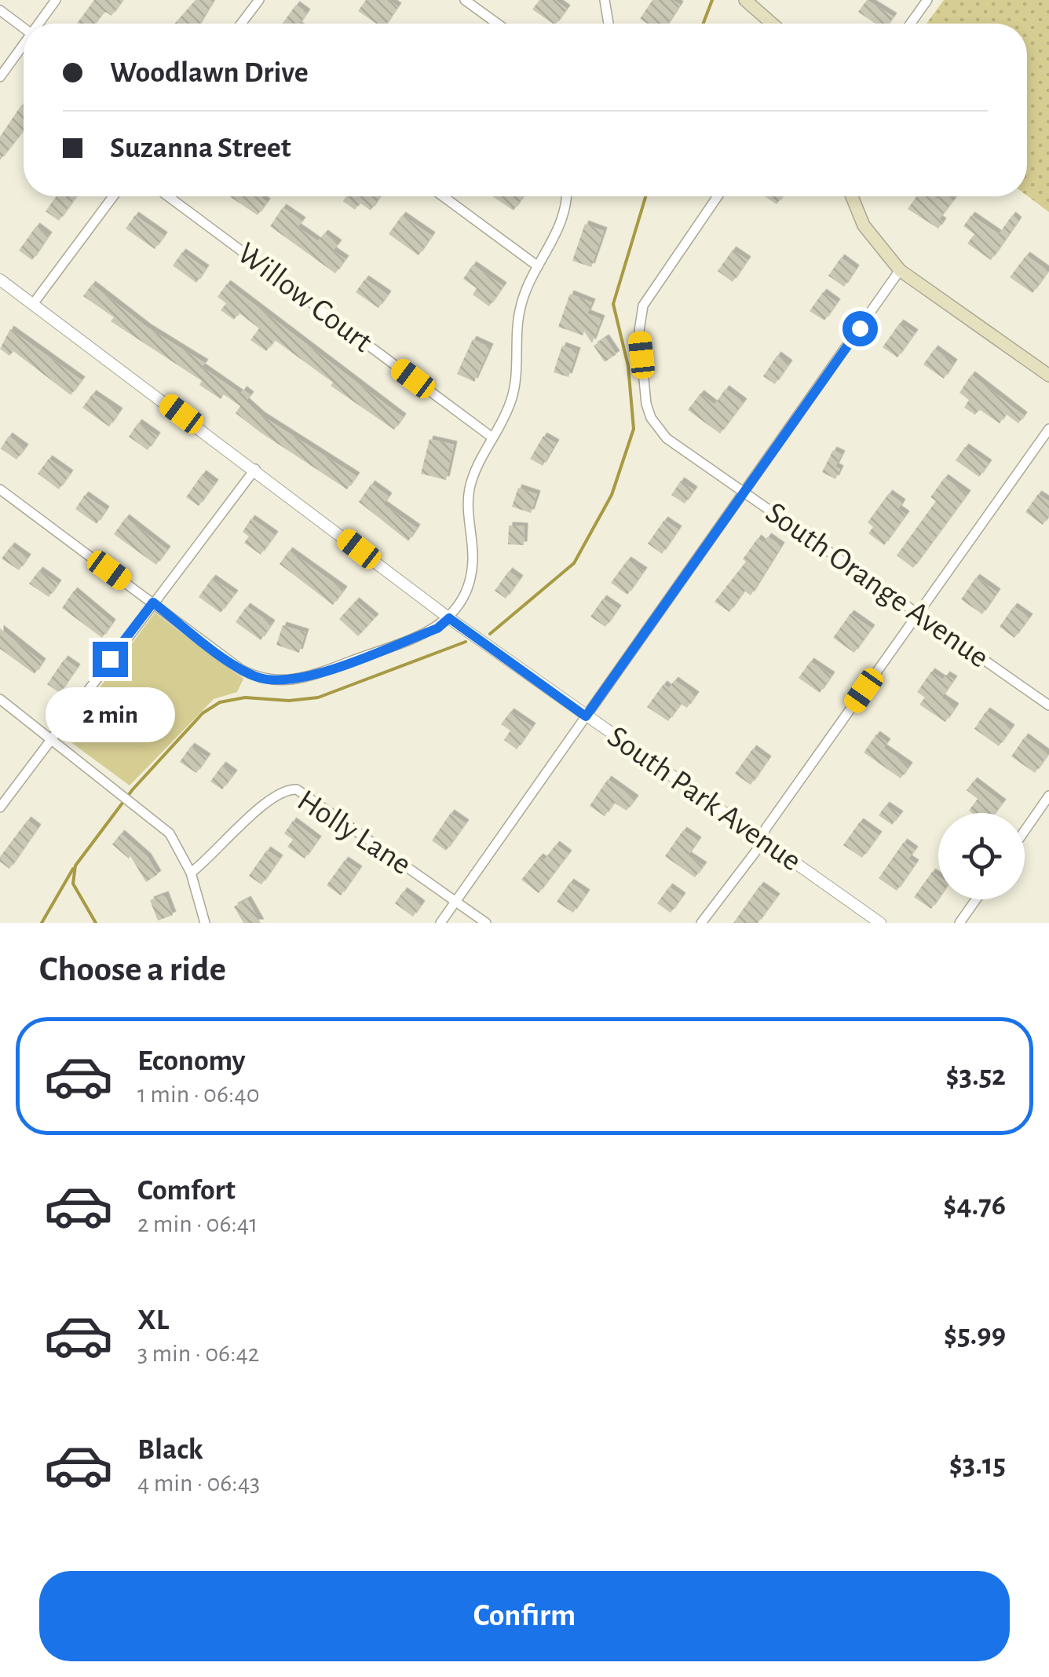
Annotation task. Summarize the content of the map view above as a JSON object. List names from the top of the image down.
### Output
{
  "streets": {
    "street": [
      "Willow Court",
      "South Orange Avenue",
      "South Park Avenue",
      "Holly Lane"
    ]
  },
  "page": {
    "banner": ["Woodlawn Drive", "Suzanna Street"],
    "bubble": "2 min",
    "heading": "Choose a ride",
    "list": [
      {
        "name": "Economy",
        "note": "1 min · 06:40",
        "value": "$3.52"
      },
      {
        "name": "Comfort",
        "note": "2 min · 06:41",
        "value": "$4.76"
      },
      {
        "name": "XL",
        "note": "3 min · 06:42",
        "value": "$5.99"
      },
      {
        "name": "Black",
        "note": "4 min · 06:43",
        "value": "$3.15"
      }
    ],
    "buttons": "Confirm"
  }
}
